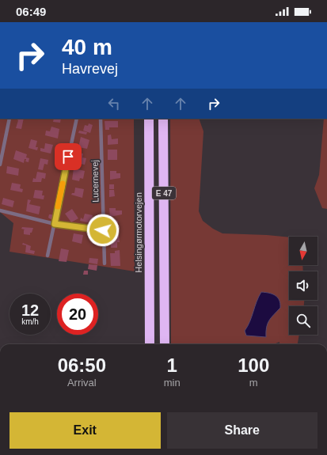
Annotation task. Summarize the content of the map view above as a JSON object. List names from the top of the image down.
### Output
{
  "streets": {
    "highway": ["E 47", "Helsingørmotorvejen"],
    "lane": ["Lucernevej"]
  },
  "north": "bottom",
  "page": {
    "status": "06:49",
    "turn": ["40 m", "Havrevej"],
    "speed": "12 km/h",
    "limit": "20",
    "eta": [
      "06:50",
      "Arrival",
      "1",
      "min",
      "100",
      "m"
    ],
    "buttons": ["Exit", "Share"]
  }
}
